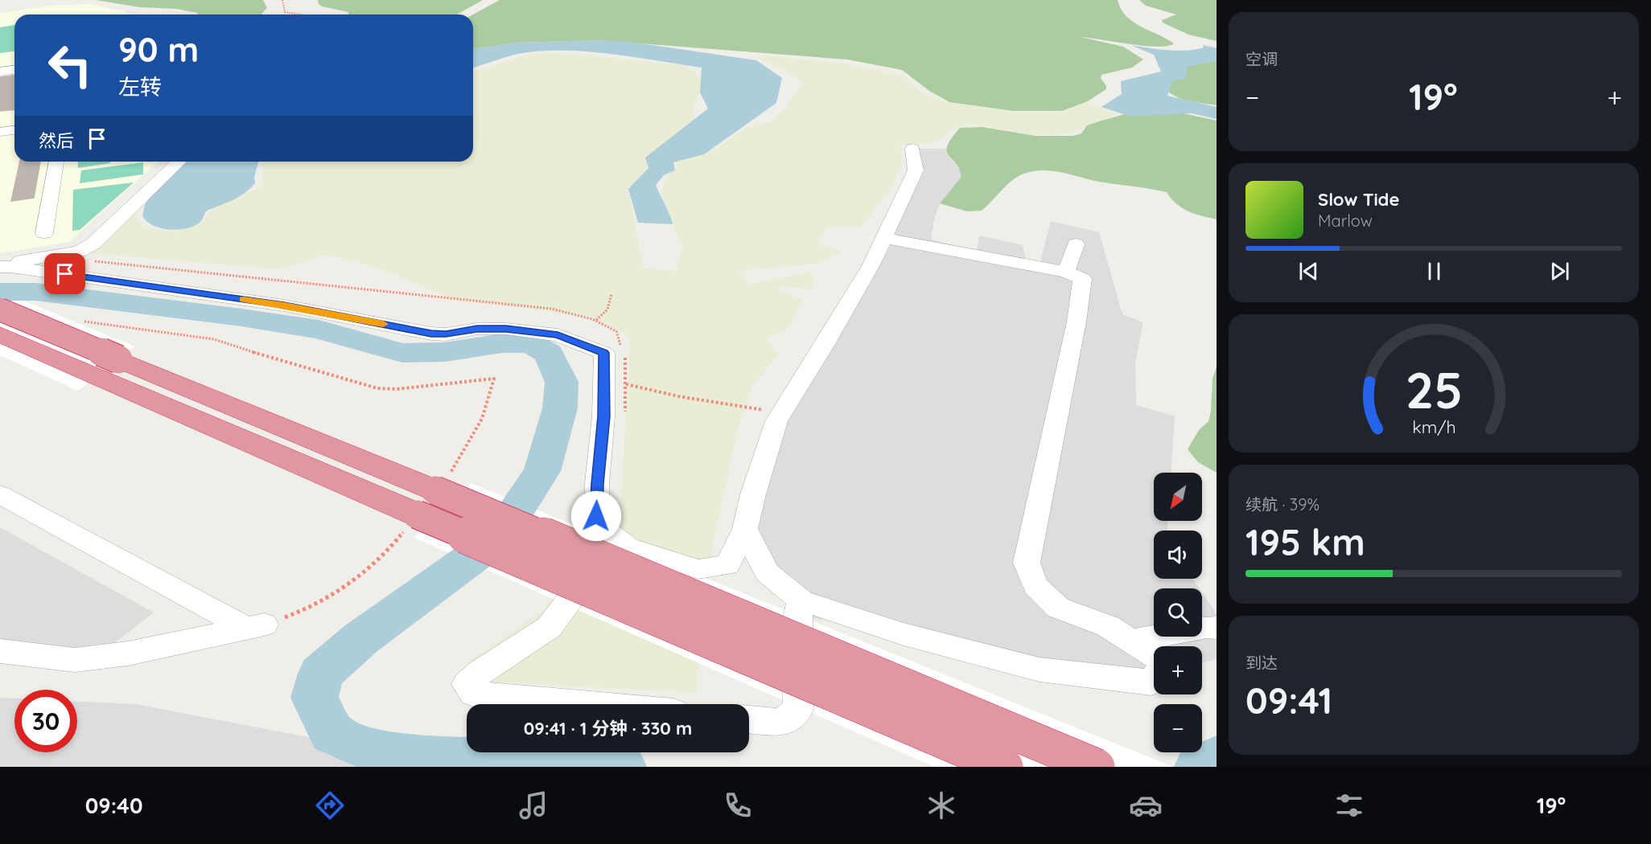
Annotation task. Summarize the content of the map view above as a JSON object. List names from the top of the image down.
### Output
{
  "north": "bottom left",
  "page": {
    "tile": [
      "空调",
      ["续航 · 39%", "195 km"],
      ["到达", "09:41"]
    ],
    "turn": ["90 m", "左转"],
    "heat": ["−", "19°", "+"],
    "then": "然后",
    "song": ["Slow Tide", "Marlow"],
    "map_buttons": ["+", "−"],
    "limit": "30",
    "trip": "09:41 · 1 分钟 · 330 m",
    "tabs": ["09:40", "19°"],
    "gauge": ["25", "km/h"]
  }
}
